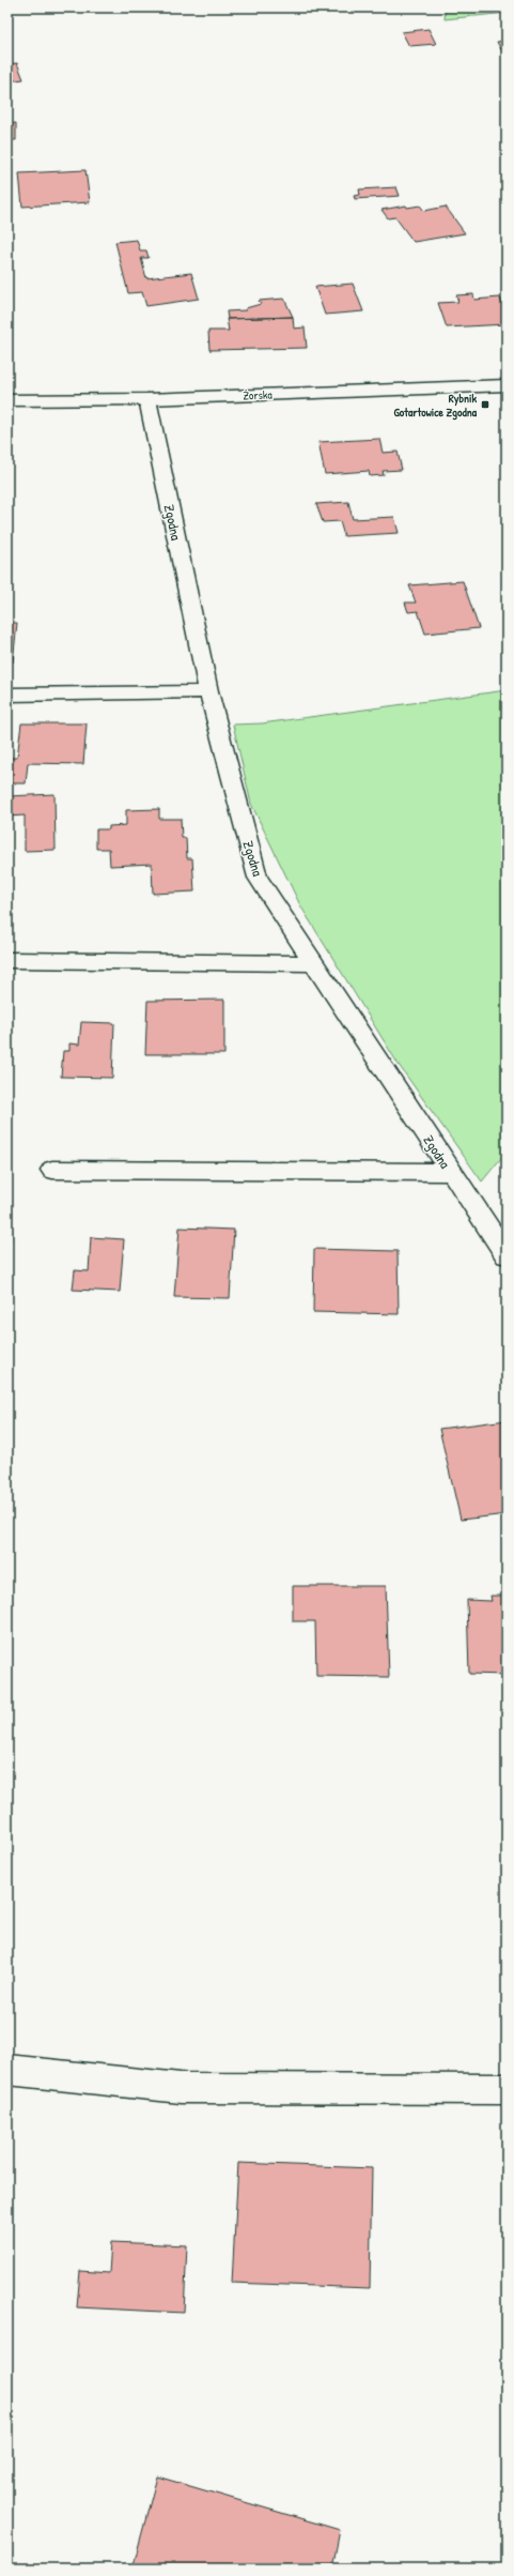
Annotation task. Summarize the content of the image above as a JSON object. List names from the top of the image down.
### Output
{
  "streets": {
    "street": ["Żorska", "Zgodna"]
  },
  "crossings": [
    ["Żorska", "Zgodna"]
  ],
  "places": {
    "transit": ["Rybnik Gotartowice Zgodna"]
  }
}
